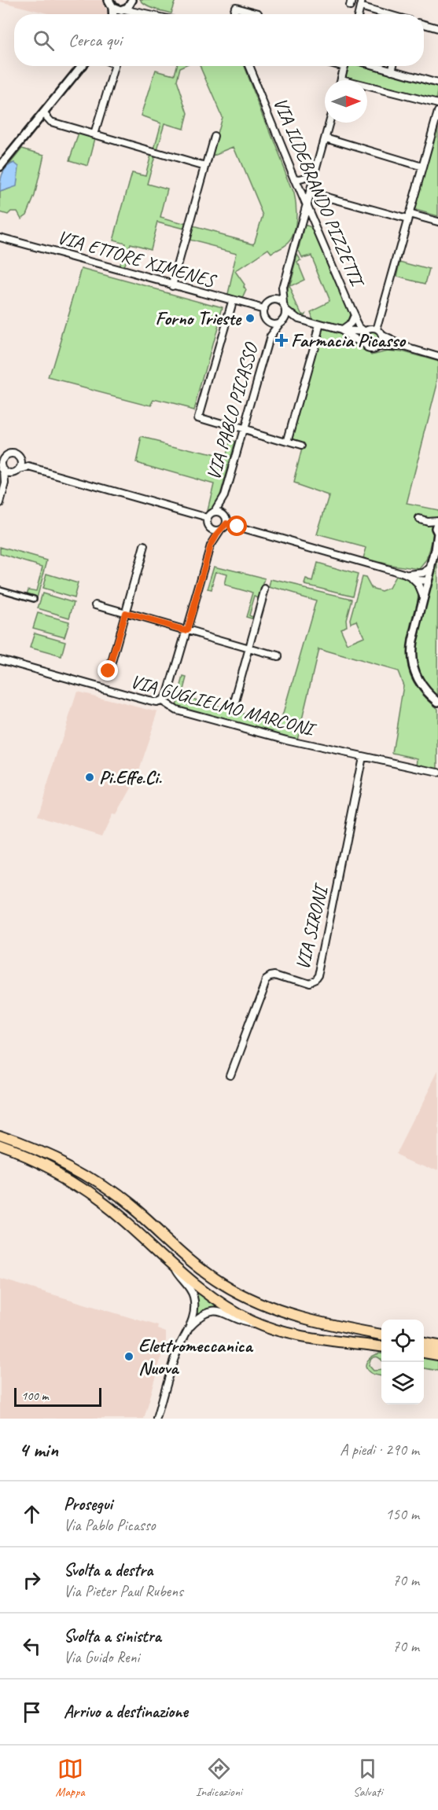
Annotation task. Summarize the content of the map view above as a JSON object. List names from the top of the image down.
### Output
{
  "streets": {
    "street": [
      "VIA ILDEBRANDO PIZZETTI",
      "VIA ETTORE XIMENES",
      "VIA PABLO PICASSO",
      "VIA GUGLIELMO MARCONI",
      "VIA SIRONI"
    ]
  },
  "crossings": [
    ["VIA ILDEBRANDO PIZZETTI", "VIA PABLO PICASSO"],
    ["VIA ETTORE XIMENES", "VIA PABLO PICASSO"],
    ["VIA GUGLIELMO MARCONI", "VIA SIRONI"]
  ],
  "places": {
    "other": ["Forno Trieste", "Pi.Effe.Ci.", "Elettromeccanica Nuova"],
    "health": ["Farmacia Picasso"]
  },
  "scale_bar": "100 m",
  "north": "right",
  "page": {
    "search": "Cerca qui",
    "scale": "100 m",
    "heading": ["4 min", "A piedi · 290 m"],
    "list": [
      ["Prosegui", "Via Pablo Picasso", "150 m"],
      ["Svolta a destra", "Via Pieter Paul Rubens", "70 m"],
      ["Svolta a sinistra", "Via Guido Reni", "70 m"],
      "Arrivo a destinazione"
    ],
    "nav": ["Mappa", "Indicazioni", "Salvati"]
  }
}
